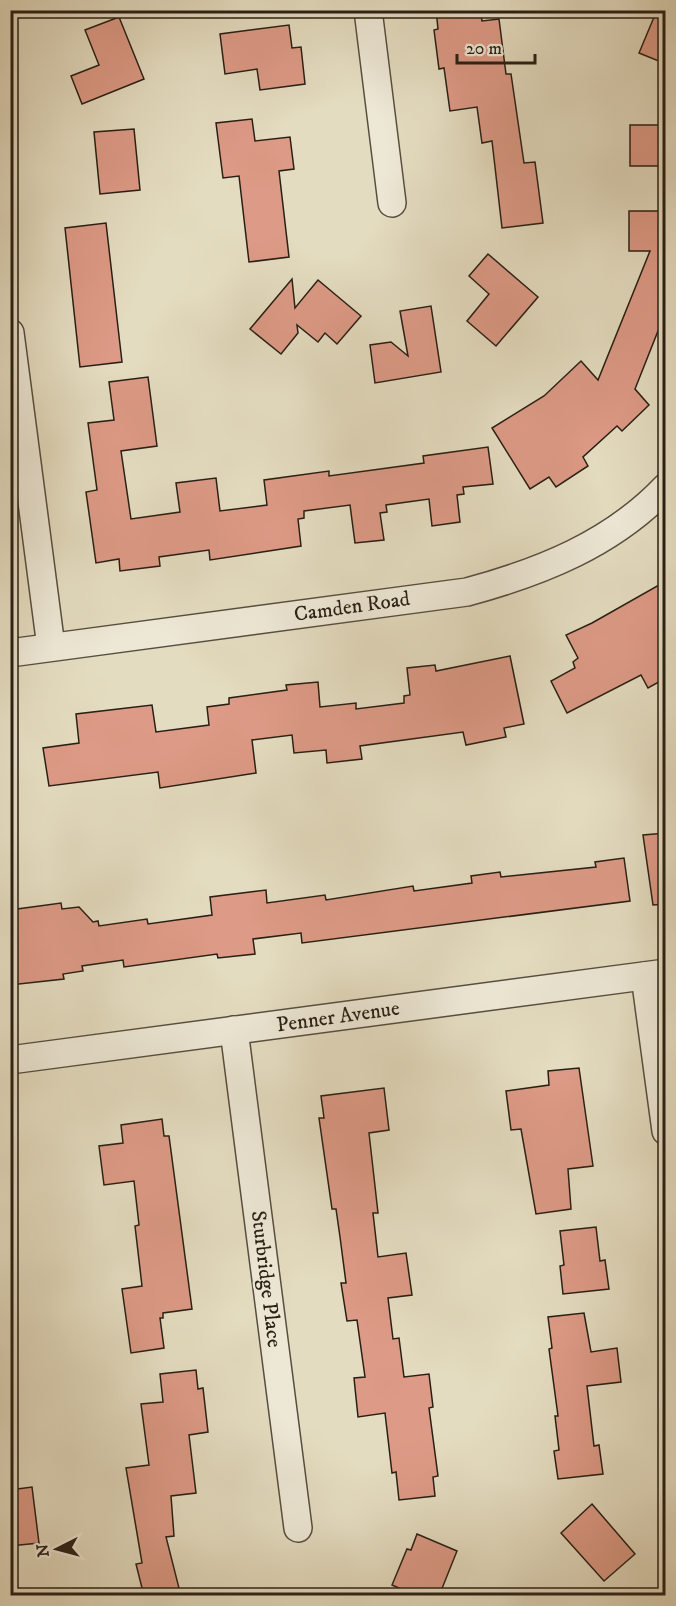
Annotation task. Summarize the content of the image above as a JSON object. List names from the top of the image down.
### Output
{
  "streets": {
    "street": ["Camden Road", "Penner Avenue", "Sturbridge Place"]
  },
  "crossings": [
    ["Penner Avenue", "Sturbridge Place"]
  ],
  "scale_bar": "20 m",
  "north": "left"
}
